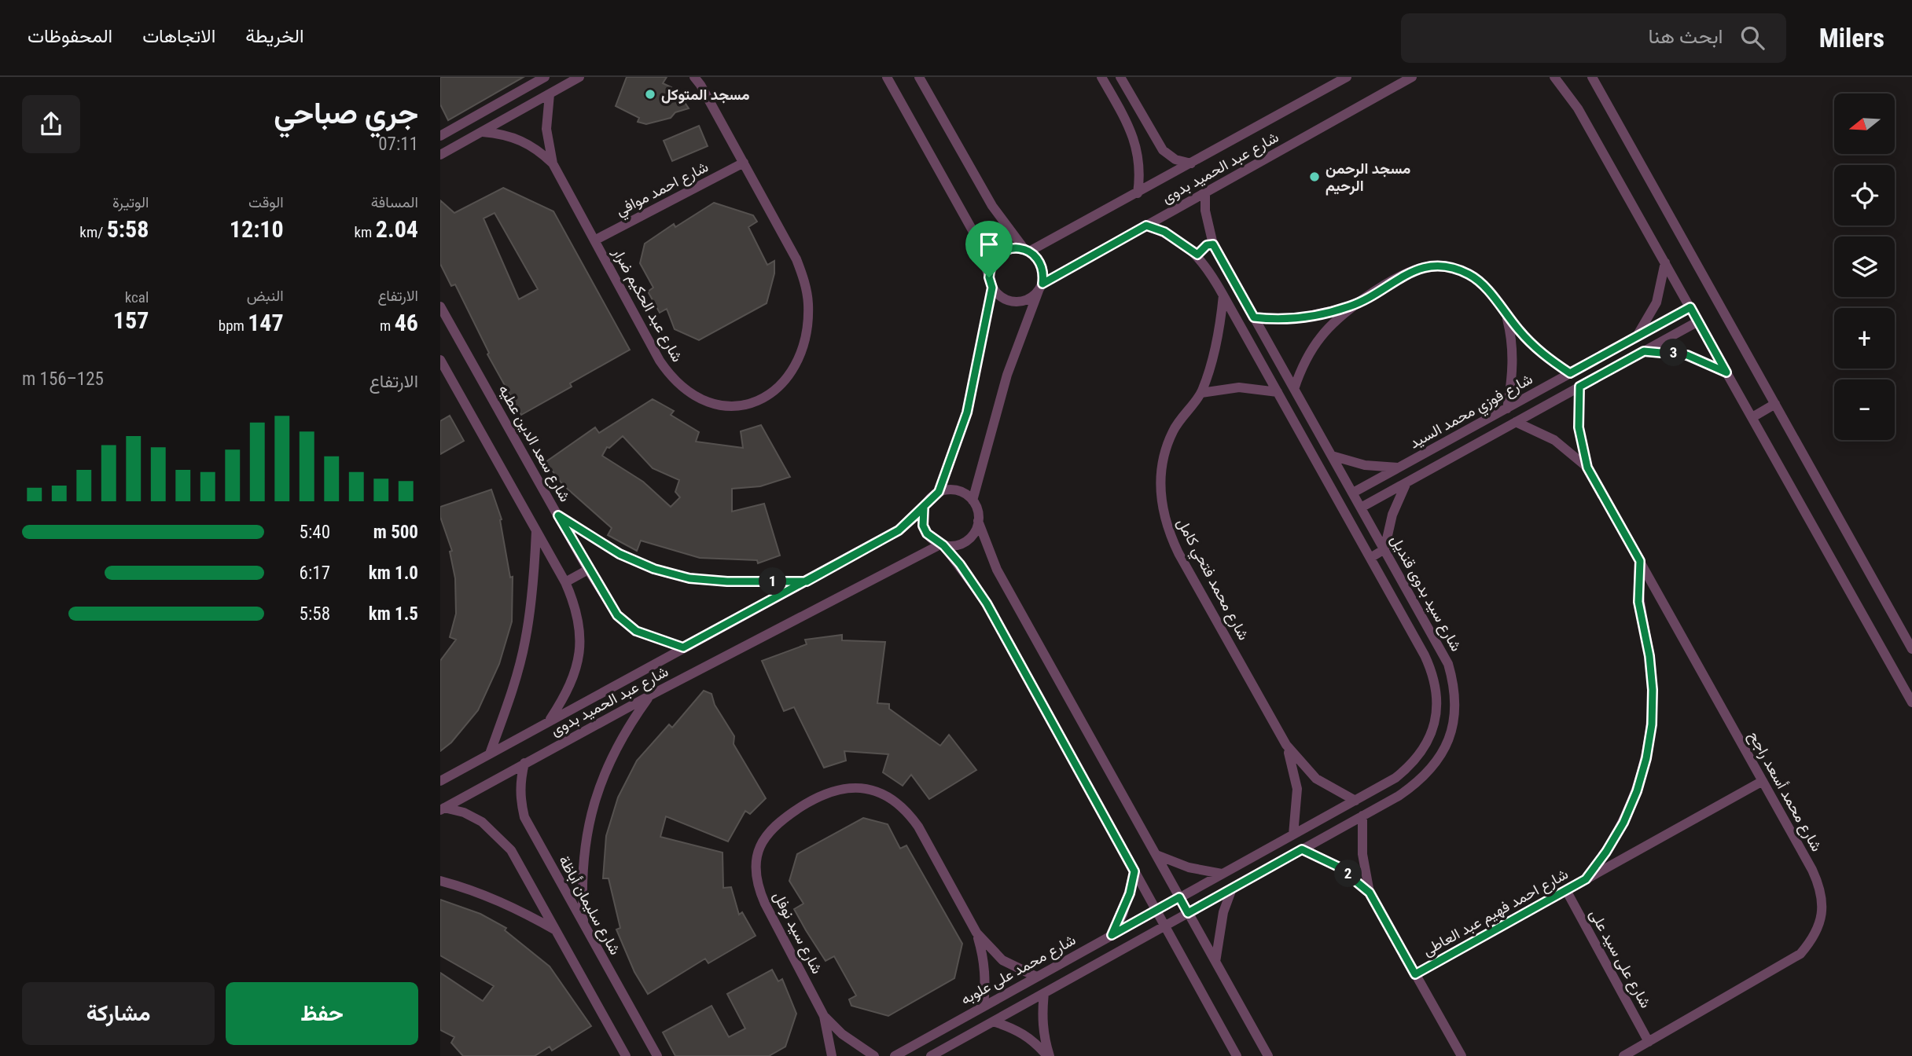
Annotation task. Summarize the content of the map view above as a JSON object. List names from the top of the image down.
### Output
{
  "streets": {
    "street": [
      "شارع عبد الحميد بدوى",
      "شارع احمد موافي",
      "شارع عبد الحكيم ضرار",
      "شارع فوزي محمد السيد",
      "شارع سعد الدين عطيه",
      "شارع محمد فتحي كامل",
      "شارع سيد بدوى قنديل",
      "شارع محمد أسعد راجح",
      "شارع سليمان أباظة",
      "شارع احمد فهيم عبد العاطى",
      "شارع سيد نوفل",
      "شارع على سيد على",
      "شارع محمد على علوبه"
    ]
  },
  "crossings": [
    ["شارع عبد الحميد بدوى", "شارع سعد الدين عطيه"],
    ["شارع عبد الحميد بدوى", "شارع سيد بدوى قنديل"],
    ["شارع عبد الحميد بدوى", "شارع سليمان أباظة"],
    ["شارع احمد موافي", "شارع عبد الحكيم ضرار"],
    ["شارع فوزي محمد السيد", "شارع سيد بدوى قنديل"],
    ["شارع فوزي محمد السيد", "شارع محمد أسعد راجح"],
    ["شارع محمد فتحي كامل", "شارع سيد بدوى قنديل"],
    ["شارع سيد بدوى قنديل", "شارع محمد على علوبه"],
    ["شارع محمد أسعد راجح", "شارع احمد فهيم عبد العاطى"],
    ["شارع محمد أسعد راجح", "شارع على سيد على"],
    ["شارع احمد فهيم عبد العاطى", "شارع على سيد على"],
    ["شارع سيد نوفل", "شارع محمد على علوبه"]
  ],
  "places": ["مسجد المتوكل", "مسجد الرحمن الرحيم"],
  "north": "left",
  "page": {
    "header": "Milers",
    "search": "ابحث هنا",
    "nav": ["الخريطة", "الاتجاهات", "المحفوظات"],
    "heading": ["جري صباحي", "07:11"],
    "map_buttons": ["+", "−"],
    "stats": [
      ["المسافة", "2.04 km"],
      ["الوقت", "12:10"],
      ["الوتيرة", "5:58 /km"],
      ["الارتفاع", "46 m"],
      ["النبض", "147 bpm"],
      ["kcal", "157"]
    ],
    "pins": ["3", "1", "2"],
    "chart": ["الارتفاع", "125–156 m"],
    "list": [
      {
        "name": "500 m",
        "note": "5:40"
      },
      {
        "name": "1.0 km",
        "note": "6:17"
      },
      {
        "name": "1.5 km",
        "note": "5:58"
      }
    ],
    "buttons": ["حفظ", "مشاركة"]
  }
}
